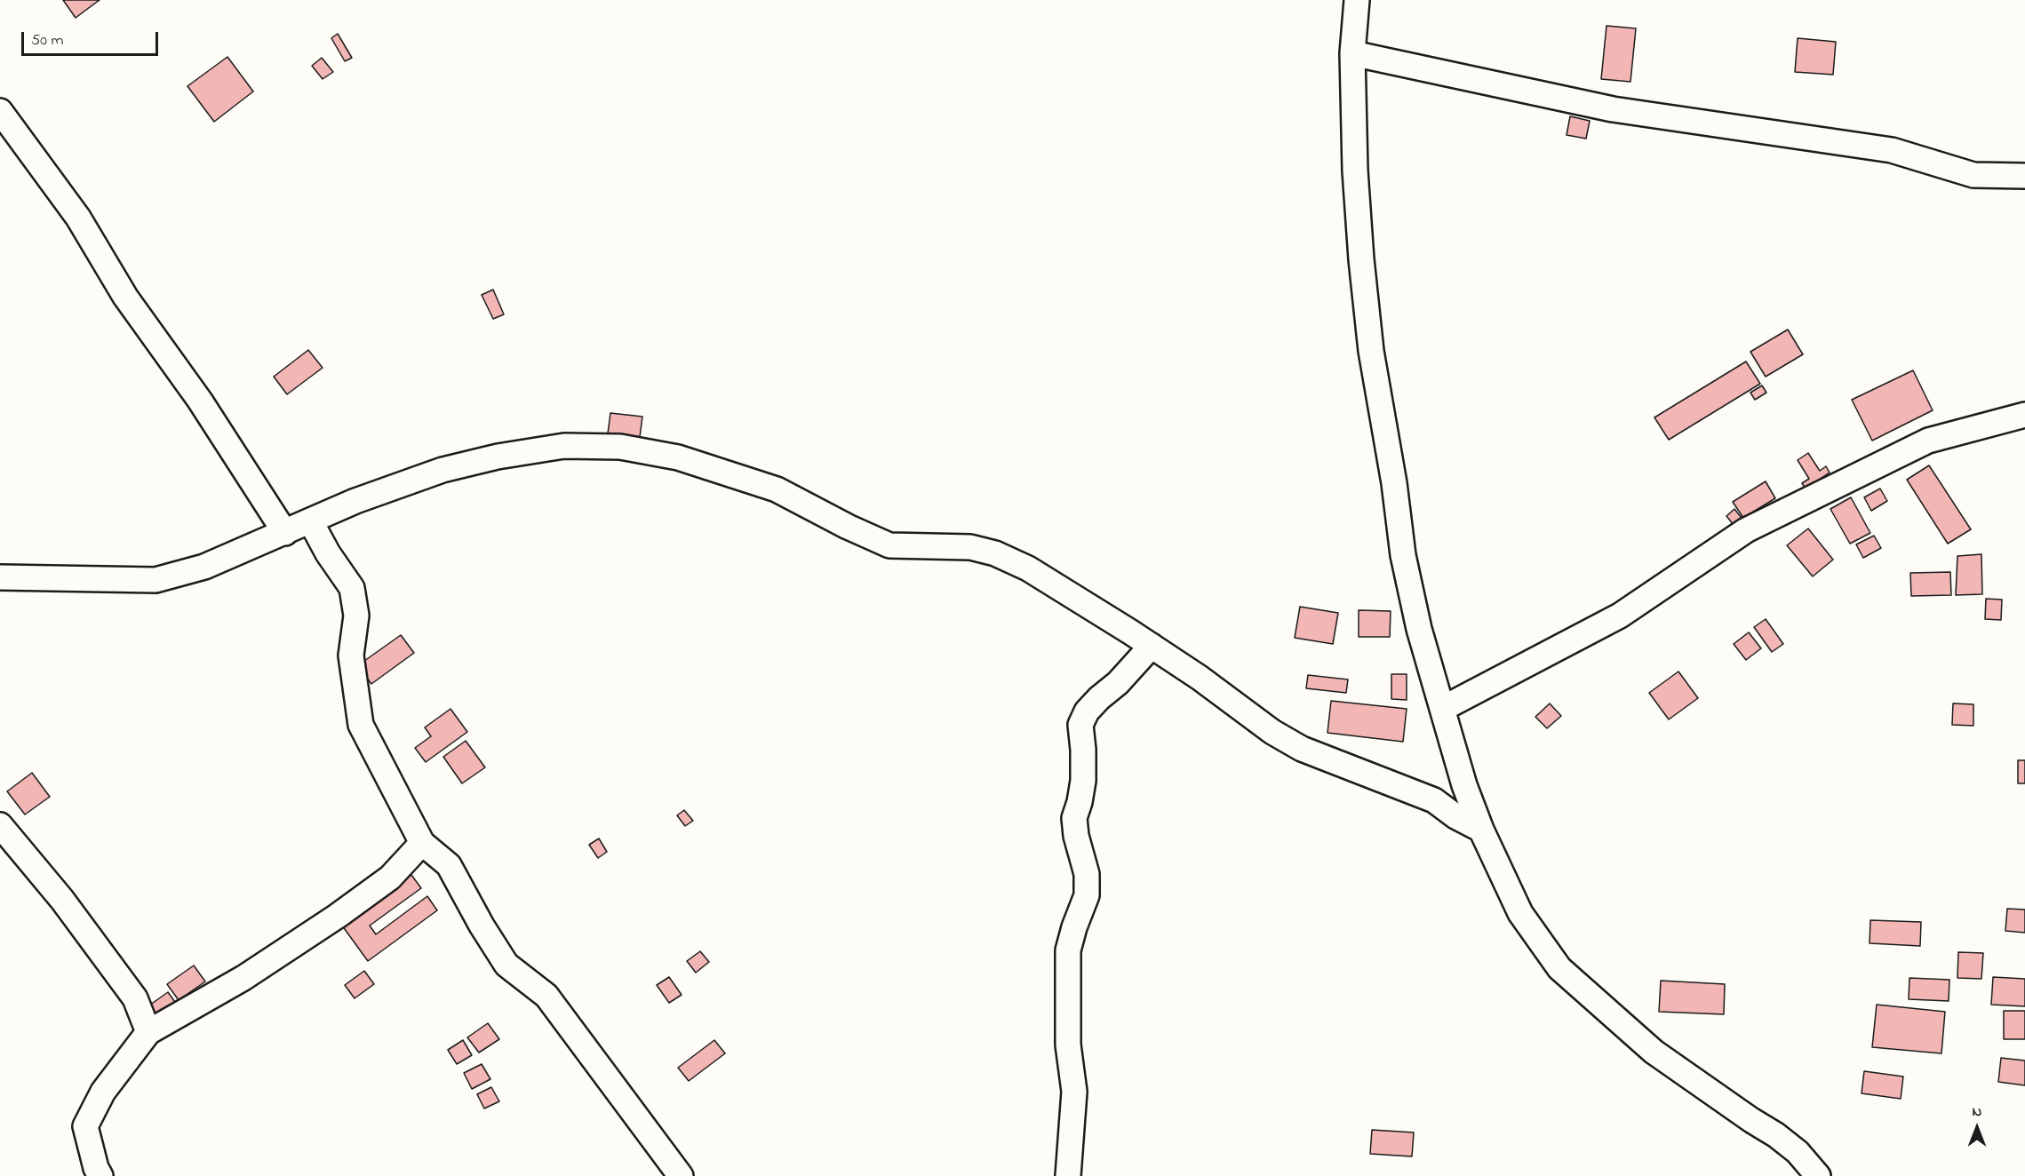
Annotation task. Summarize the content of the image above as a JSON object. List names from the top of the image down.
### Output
{
  "scale_bar": "50 m",
  "north": "top"
}
